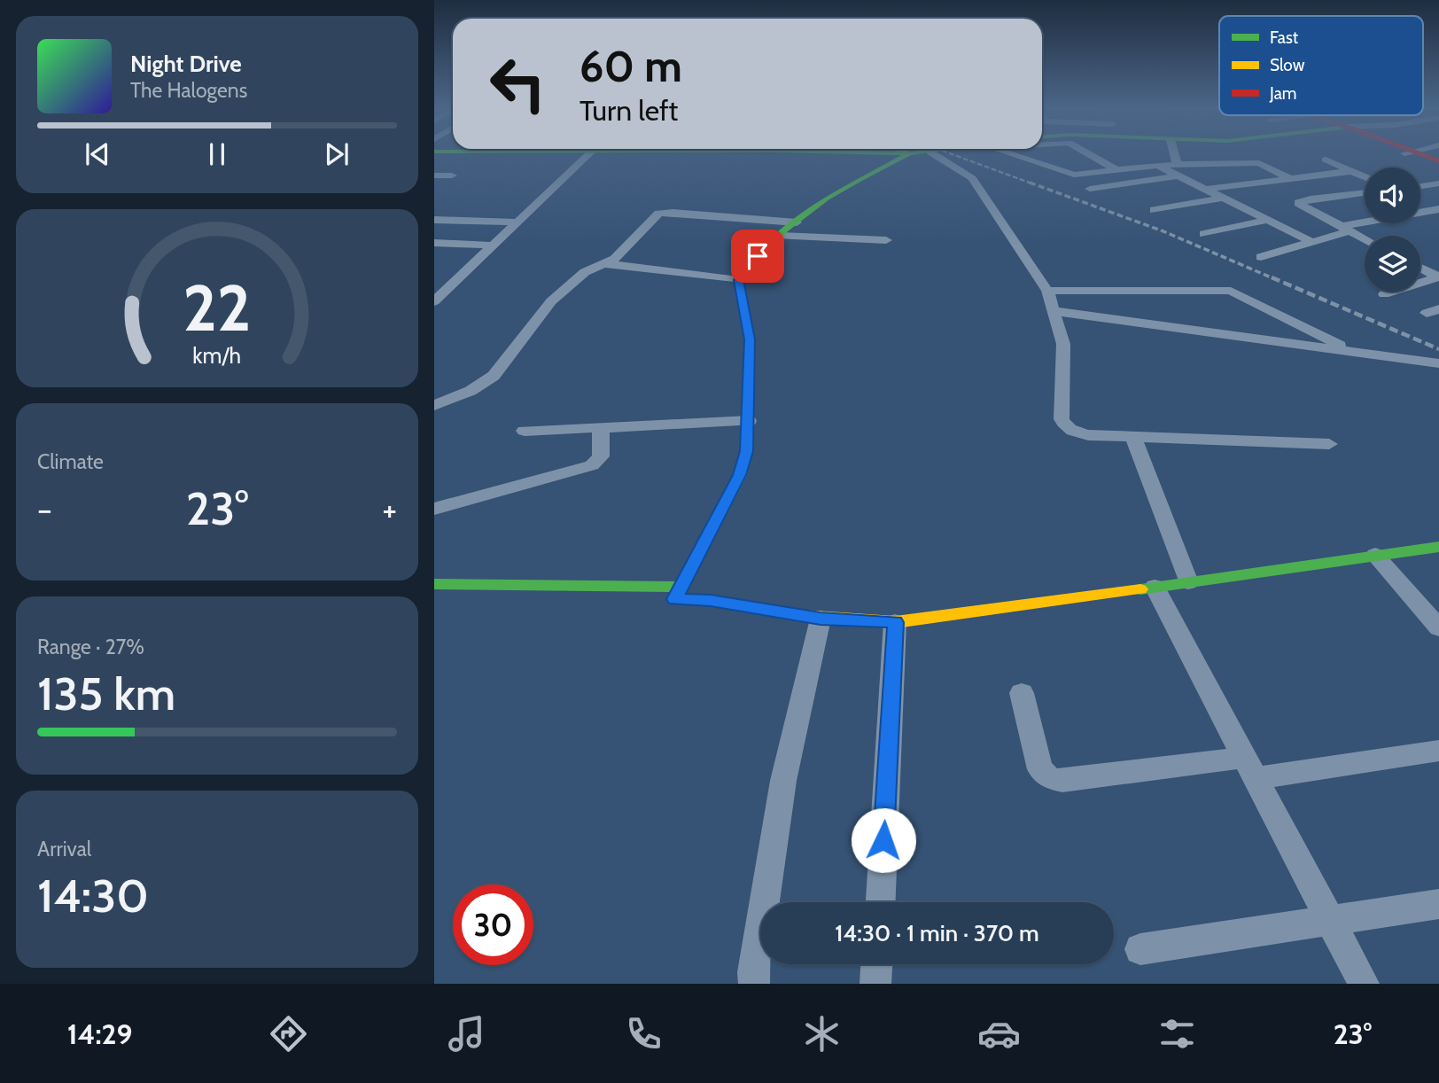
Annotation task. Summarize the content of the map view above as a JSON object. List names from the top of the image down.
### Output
{
  "legend": ["Fast", "Slow", "Jam"],
  "page": {
    "turn": ["60 m", "Turn left"],
    "song": ["Night Drive", "The Halogens"],
    "tile": [
      "Climate",
      ["Range · 27%", "135 km"],
      ["Arrival", "14:30"]
    ],
    "heat": ["−", "23°", "+"],
    "limit": "30",
    "trip": "14:30 · 1 min · 370 m",
    "tabs": ["14:29", "23°"],
    "gauge": ["22", "km/h"]
  }
}
